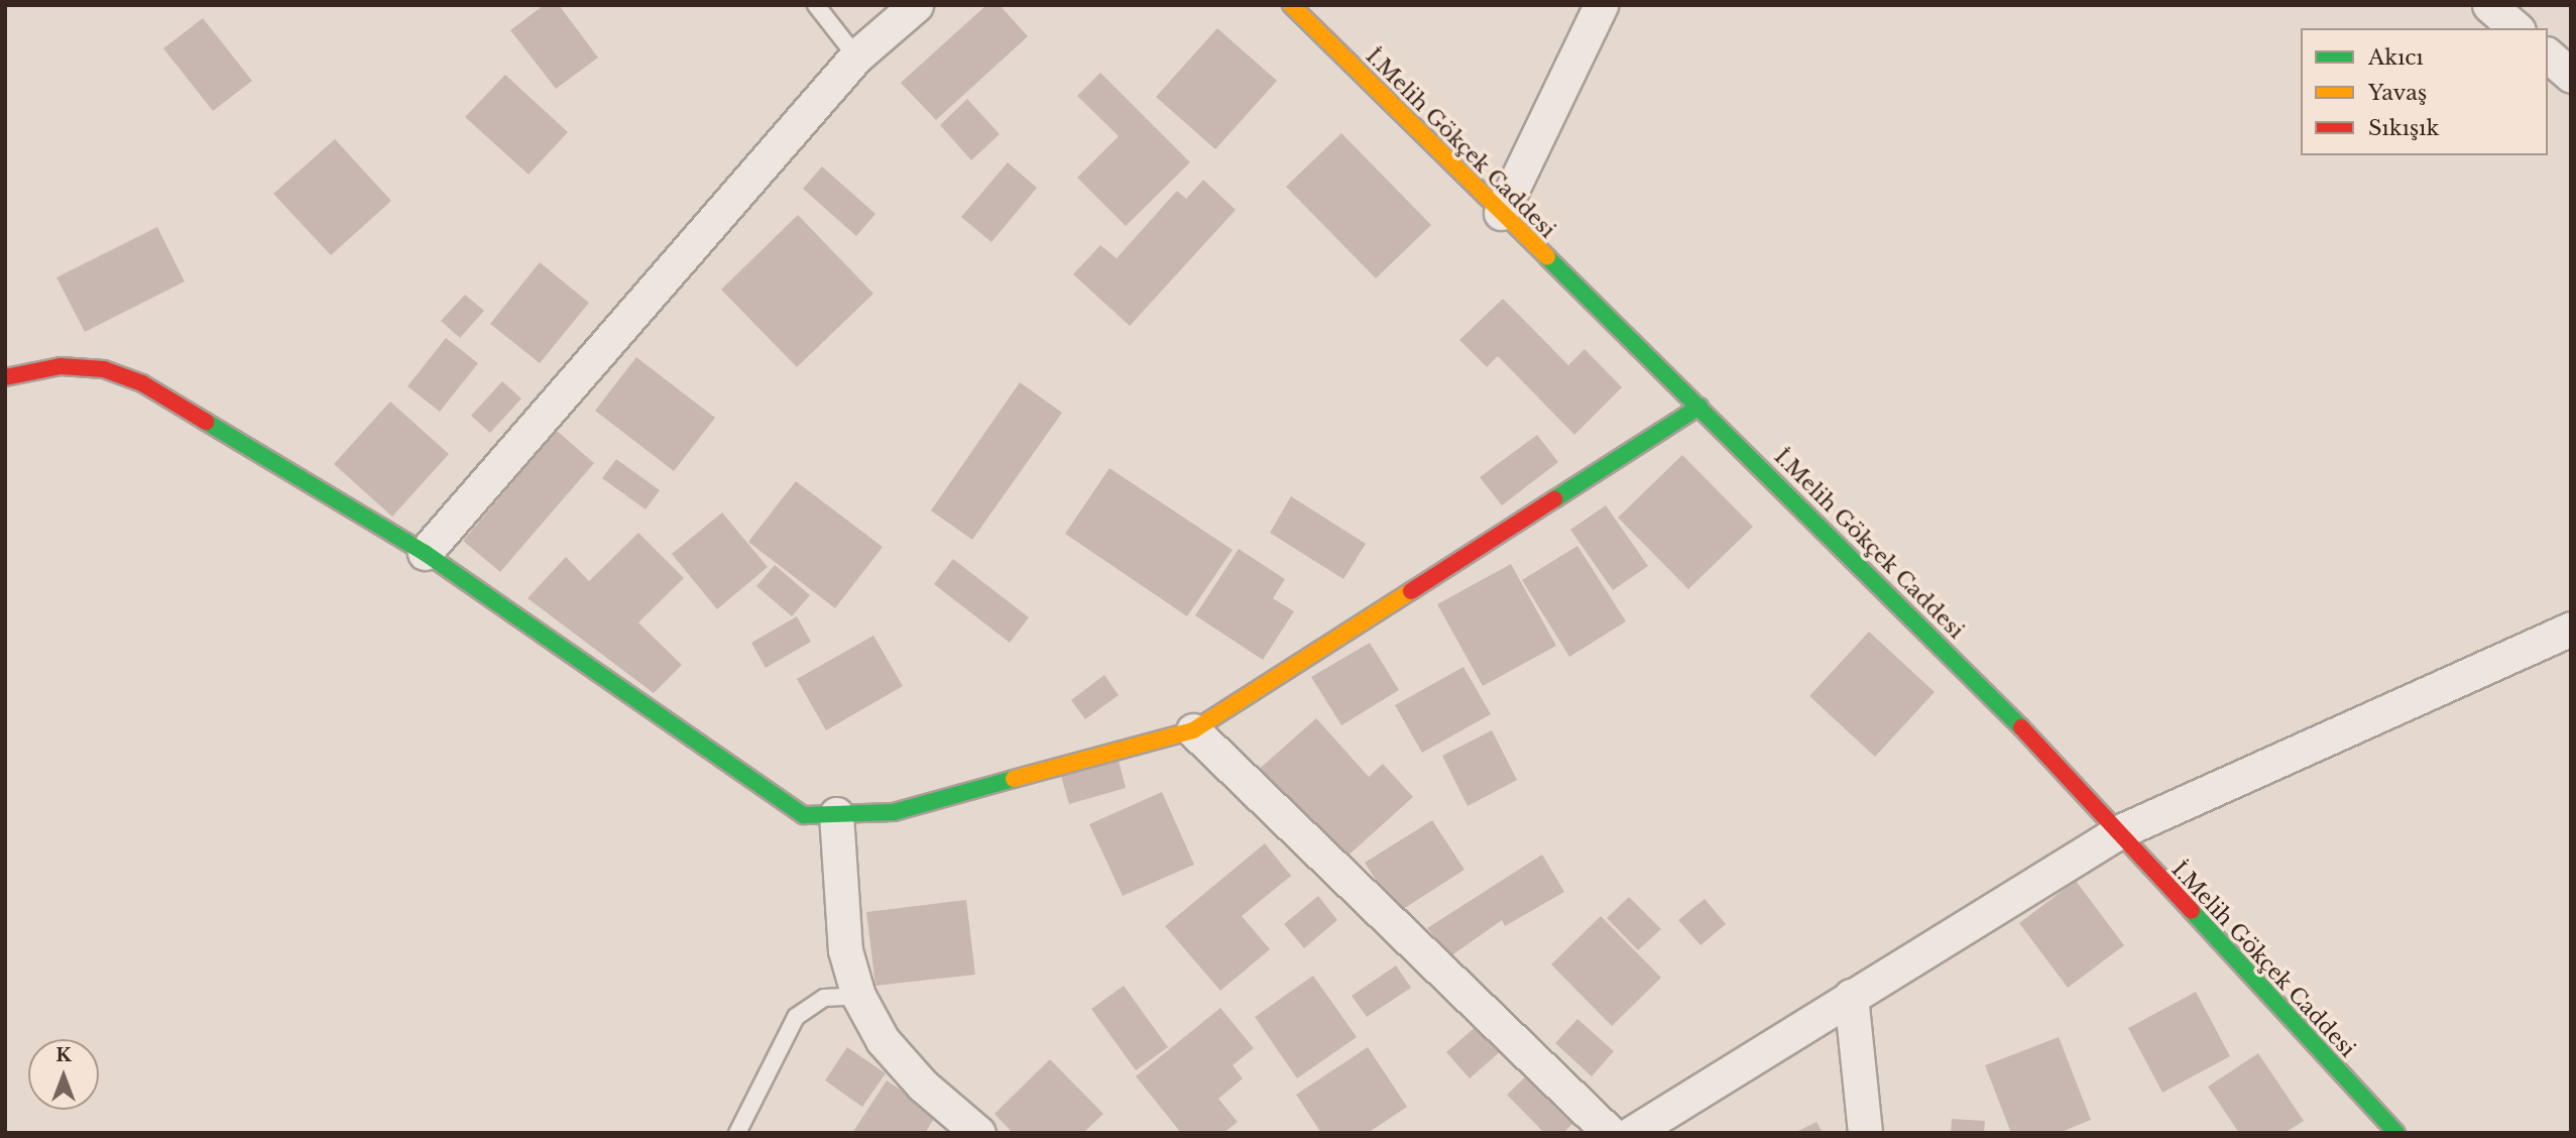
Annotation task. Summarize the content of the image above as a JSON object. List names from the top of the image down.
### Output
{
  "streets": {
    "street": ["İ.Melih Gökçek Caddesi"]
  },
  "legend": ["Akıcı", "Yavaş", "Sıkışık"],
  "north": "top"
}
